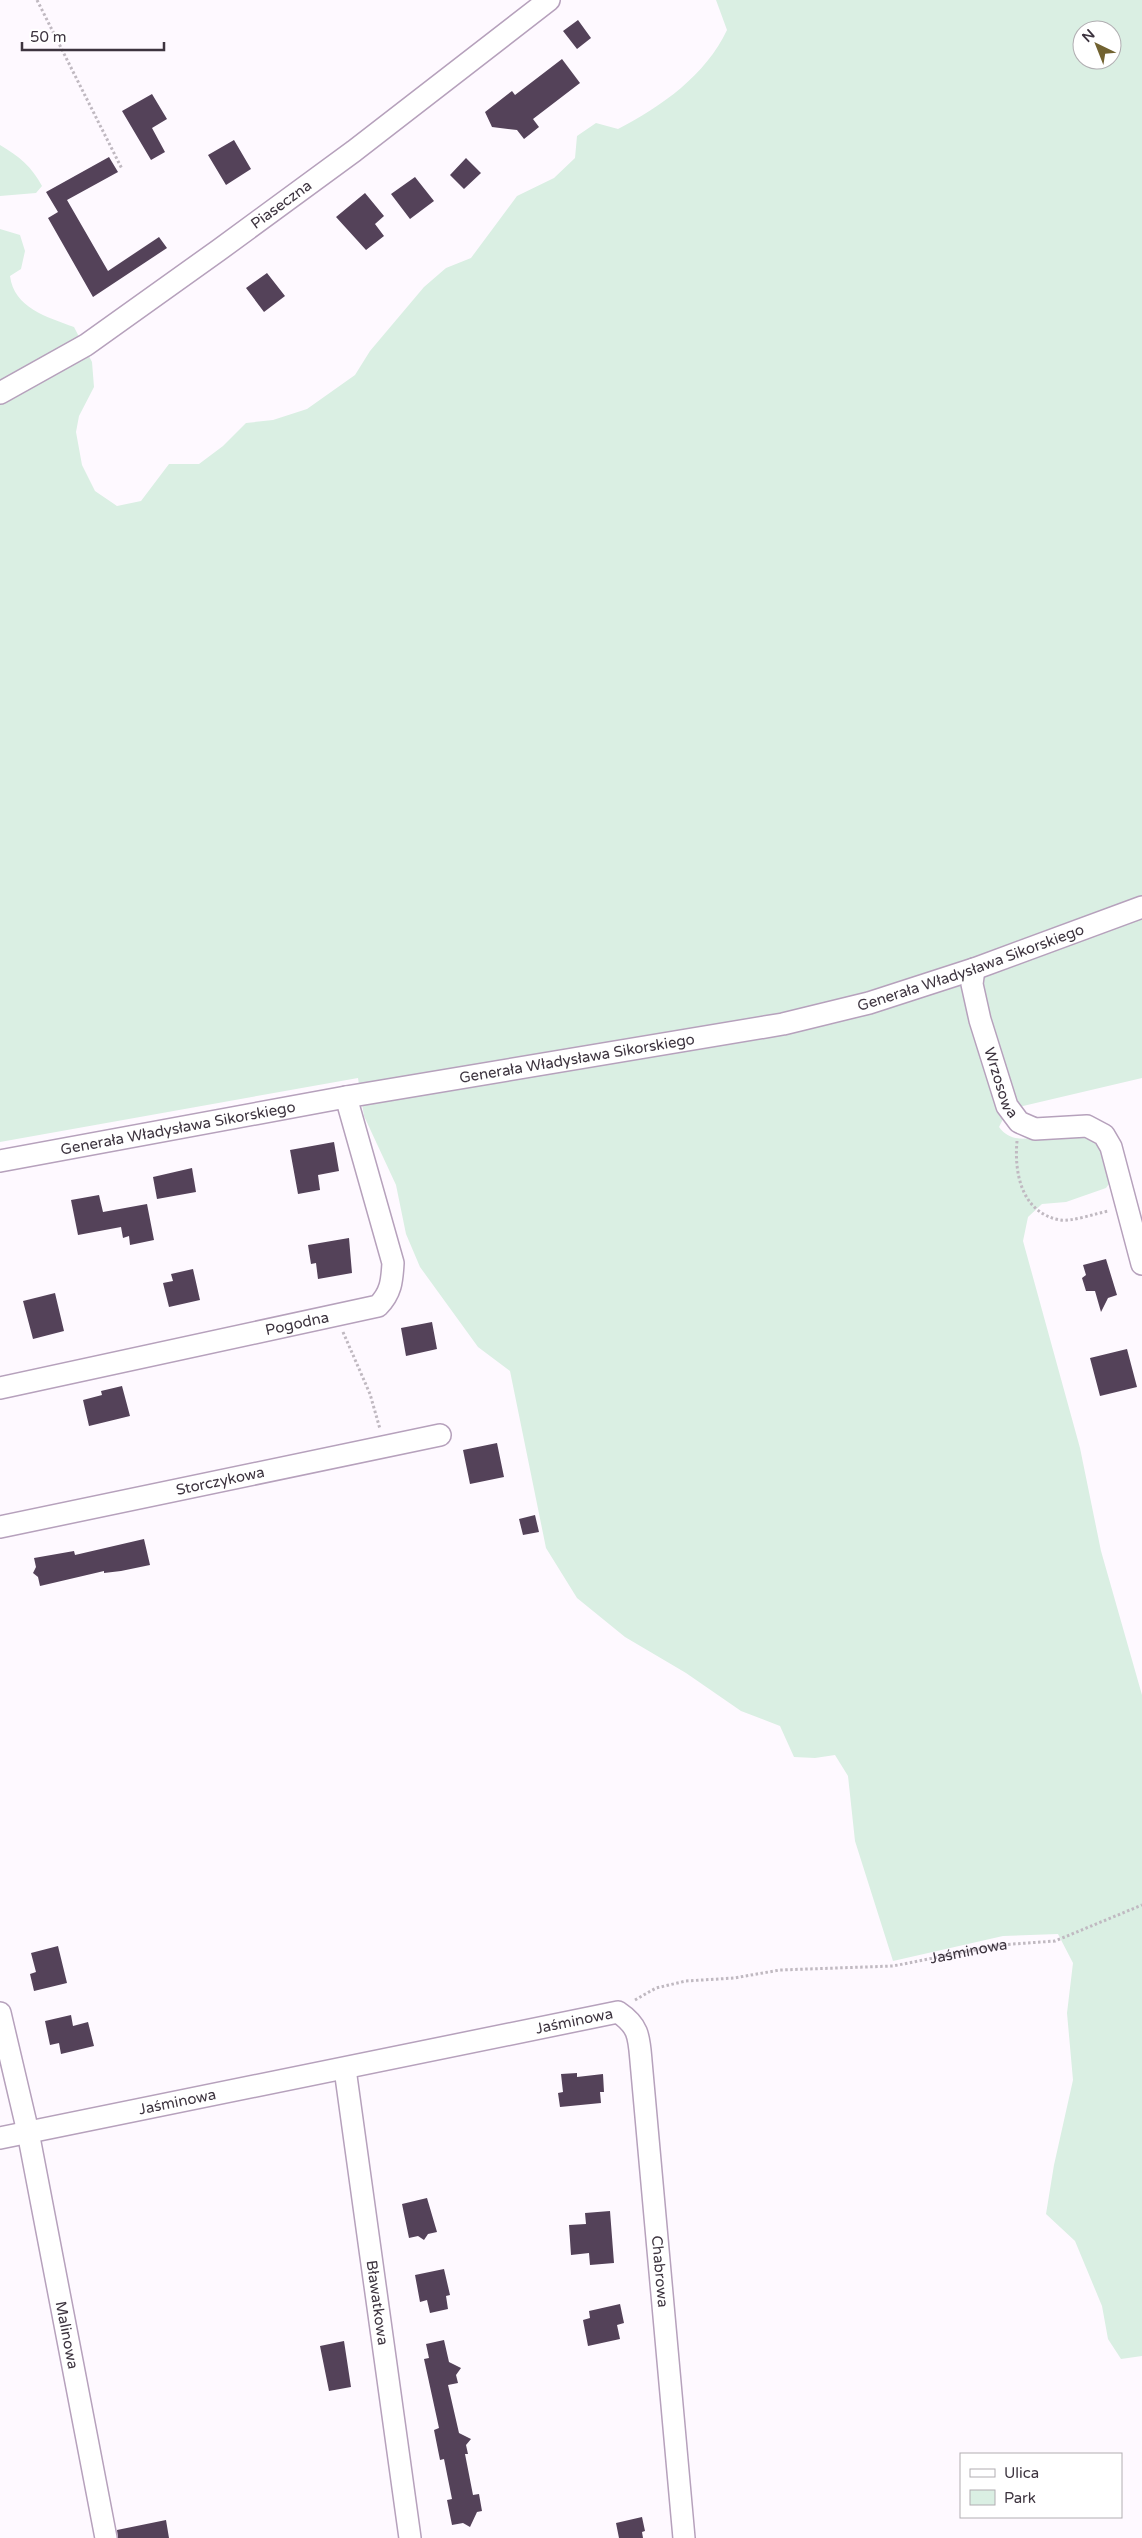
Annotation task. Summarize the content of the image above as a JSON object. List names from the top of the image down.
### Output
{
  "streets": {
    "street": [
      "Piaseczna",
      "Generała Władysława Sikorskiego",
      "Wrzosowa",
      "Pogodna",
      "Storczykowa",
      "Jaśminowa",
      "Chabrowa",
      "Bławatkowa",
      "Malinowa"
    ]
  },
  "crossings": [
    ["Generała Władysława Sikorskiego", "Wrzosowa"],
    ["Generała Władysława Sikorskiego", "Pogodna"],
    ["Jaśminowa", "Chabrowa"],
    ["Jaśminowa", "Bławatkowa"],
    ["Jaśminowa", "Malinowa"]
  ],
  "legend": ["Ulica", "Park"],
  "scale_bar": "50 m",
  "north": "top left"
}
